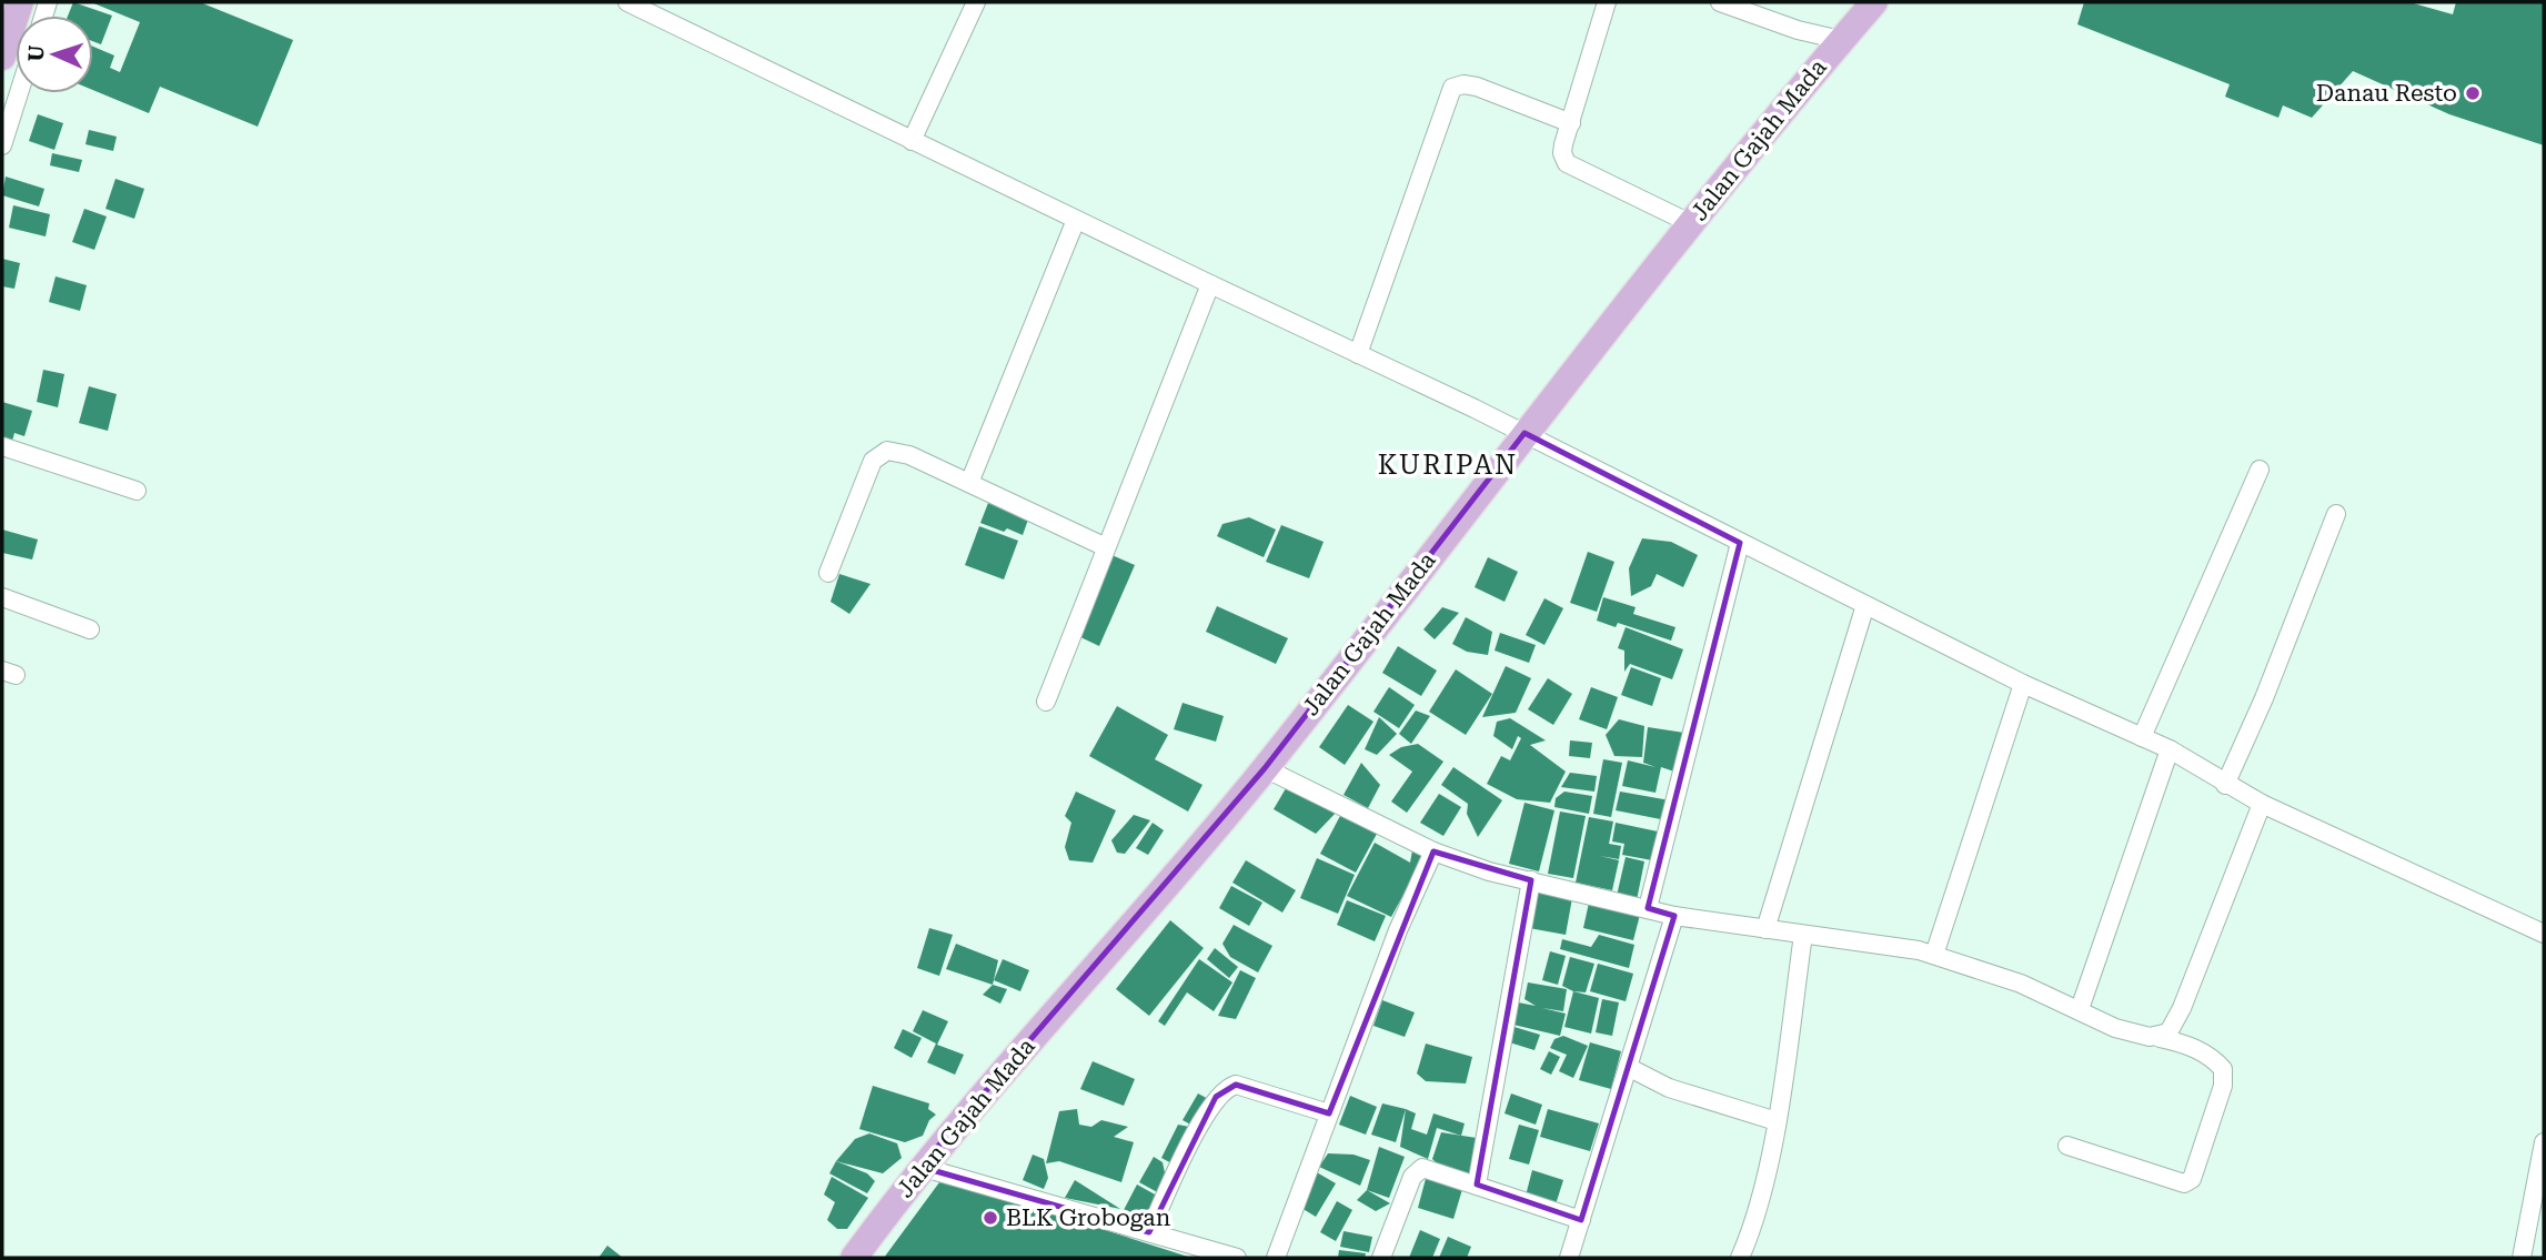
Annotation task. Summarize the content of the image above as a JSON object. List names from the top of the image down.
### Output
{
  "streets": {
    "main road": ["Jalan Gajah Mada"]
  },
  "districts": ["KURIPAN"],
  "places": ["Danau Resto", "BLK Grobogan"],
  "north": "left"
}
